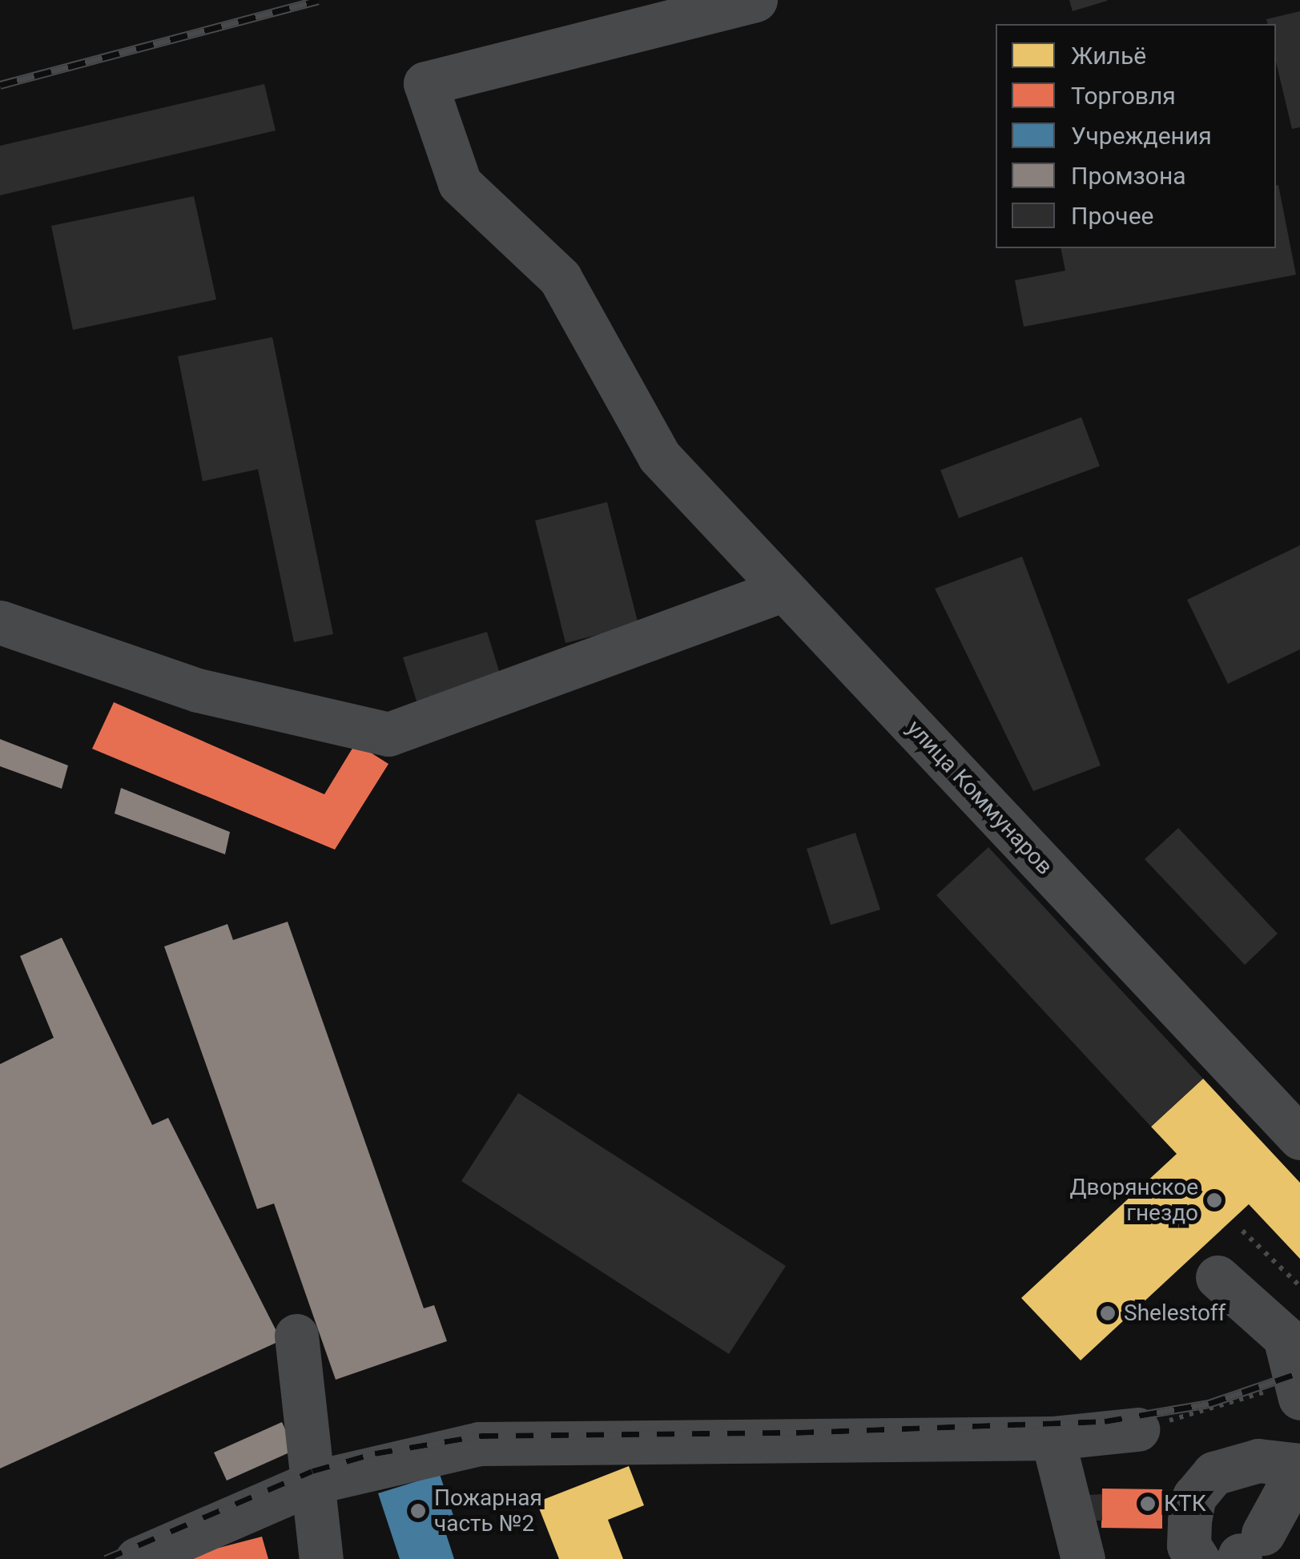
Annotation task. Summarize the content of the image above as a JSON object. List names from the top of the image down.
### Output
{
  "streets": {
    "street": ["улица Коммунаров"]
  },
  "places": [
    "Дворянское гнездо",
    "Shelestoff",
    "КТК",
    "Пожарная часть №2"
  ],
  "legend": [
    "Жильё",
    "Торговля",
    "Учреждения",
    "Промзона",
    "Прочее"
  ]
}
